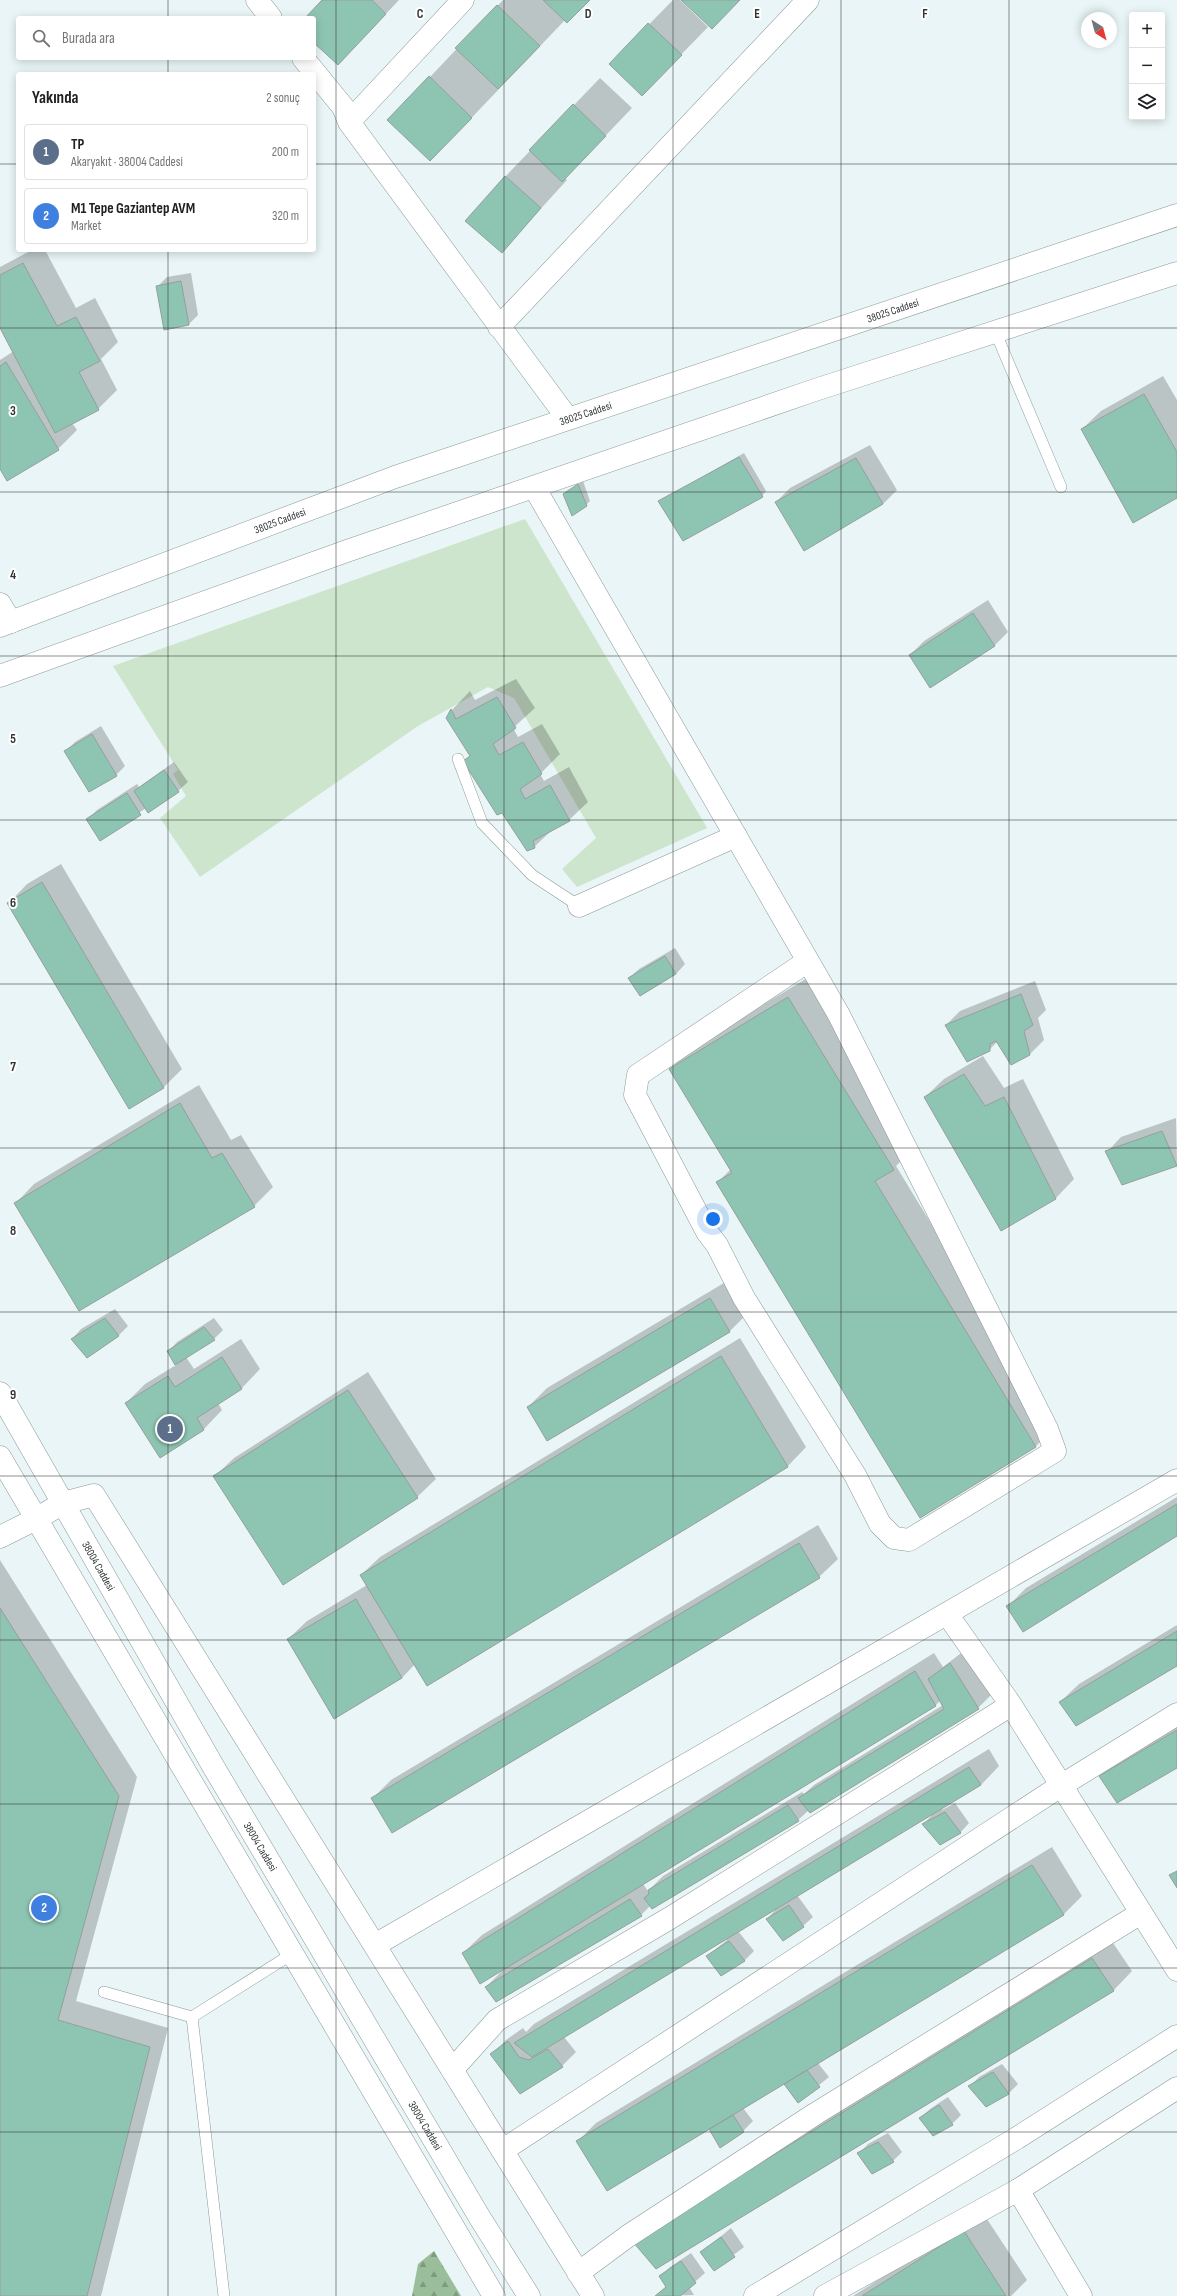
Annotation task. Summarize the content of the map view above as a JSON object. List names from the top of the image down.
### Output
{
  "streets": {
    "street": ["38025 Caddesi", "38004 Caddesi"]
  },
  "north": "bottom right",
  "page": {
    "map_buttons": ["+", "−"],
    "search": "Burada ara",
    "heading": ["Yakında", "2 sonuç"],
    "list": [
      {
        "mark": "1",
        "name": "TP",
        "note": "Akaryakıt · 38004 Caddesi",
        "value": "200 m"
      },
      {
        "mark": "2",
        "name": "M1 Tepe Gaziantep AVM",
        "note": "Market",
        "value": "320 m"
      }
    ],
    "pins": ["1", "2"]
  },
  "grid": {
    "columns": [
      "C",
      "D",
      "E",
      "F"
    ],
    "rows": [
      "3",
      "4",
      "5",
      "6",
      "7",
      "8",
      "9"
    ]
  }
}
